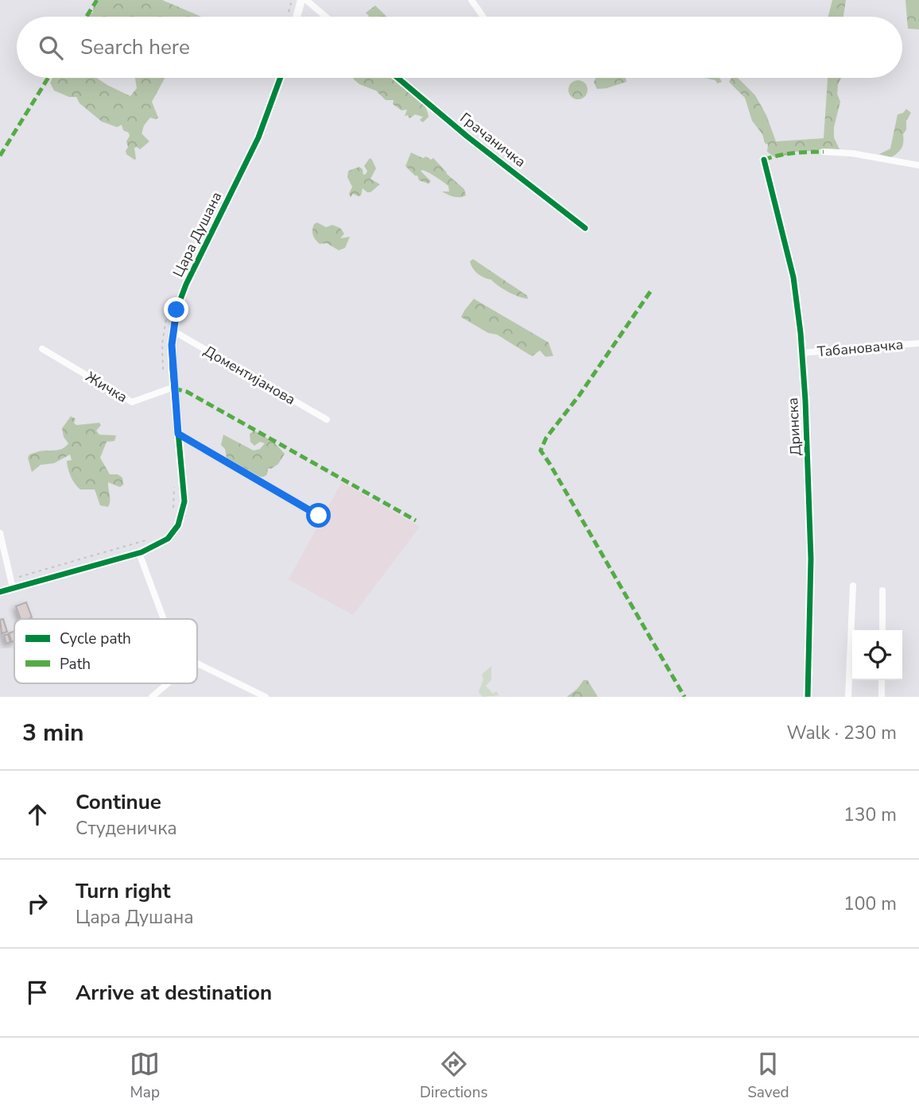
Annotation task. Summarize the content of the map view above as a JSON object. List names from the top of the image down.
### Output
{
  "streets": {
    "street": [
      "Грачаничка",
      "Цара Душана",
      "Табановачка",
      "Доментијанова",
      "Жичка",
      "Дринска"
    ]
  },
  "crossings": [
    ["Цара Душана", "Доментијанова"],
    ["Цара Душана", "Жичка"],
    ["Табановачка", "Дринска"]
  ],
  "legend": ["Cycle path", "Path"],
  "page": {
    "search": "Search here",
    "heading": ["3 min", "Walk · 230 m"],
    "list": [
      ["Continue", "Студеничка", "130 m"],
      ["Turn right", "Цара Душана", "100 m"],
      "Arrive at destination"
    ],
    "nav": ["Map", "Directions", "Saved"]
  }
}
